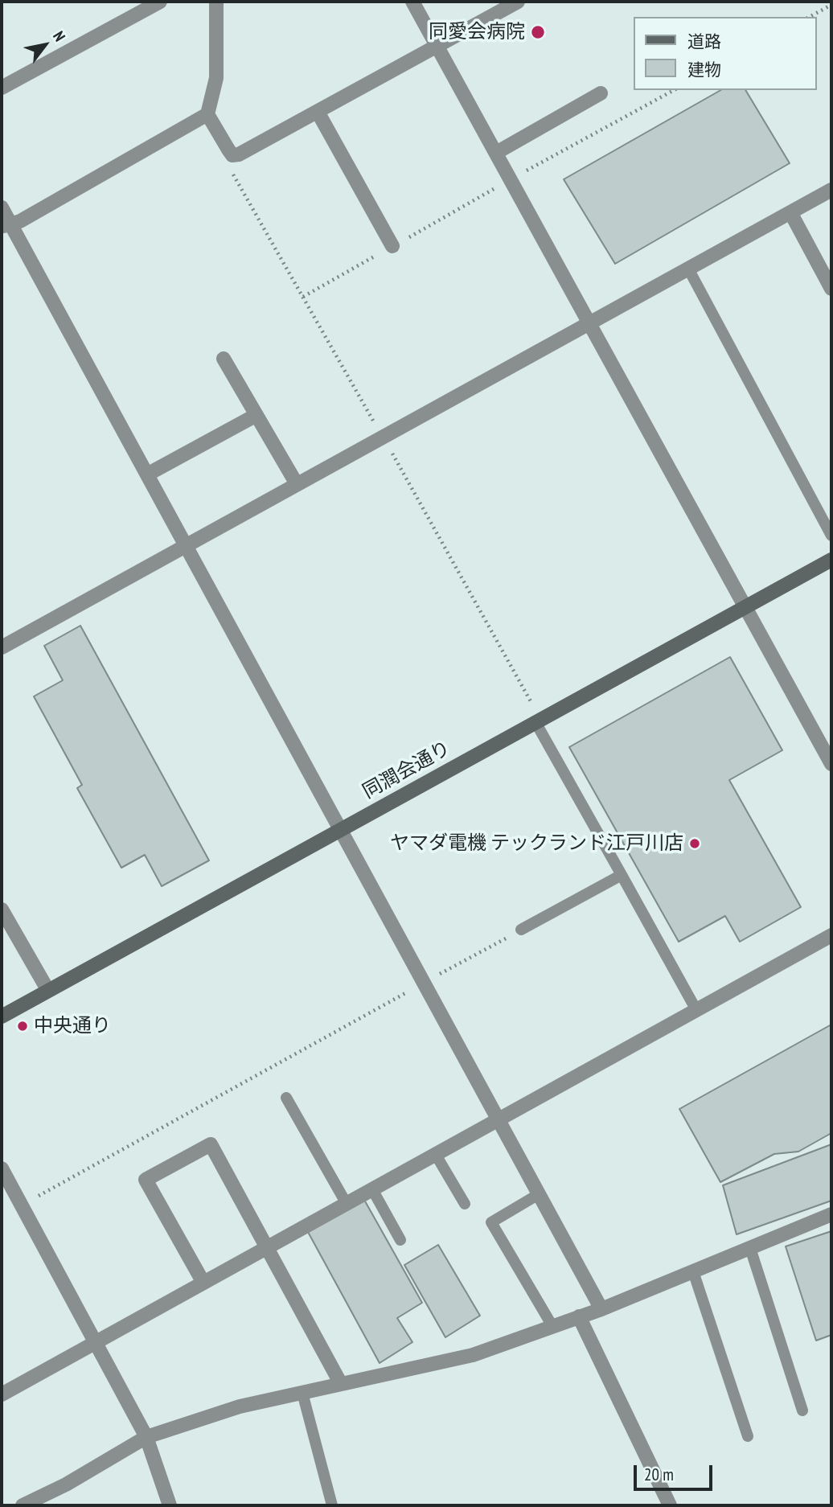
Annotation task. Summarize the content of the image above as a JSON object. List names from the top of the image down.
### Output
{
  "streets": {
    "street": ["同潤会通り"]
  },
  "places": ["同愛会病院", "ヤマダ電機 テックランド江戸川店", "中央通り"],
  "legend": ["道路", "建物"],
  "scale_bar": "20 m",
  "north": "top right"
}
